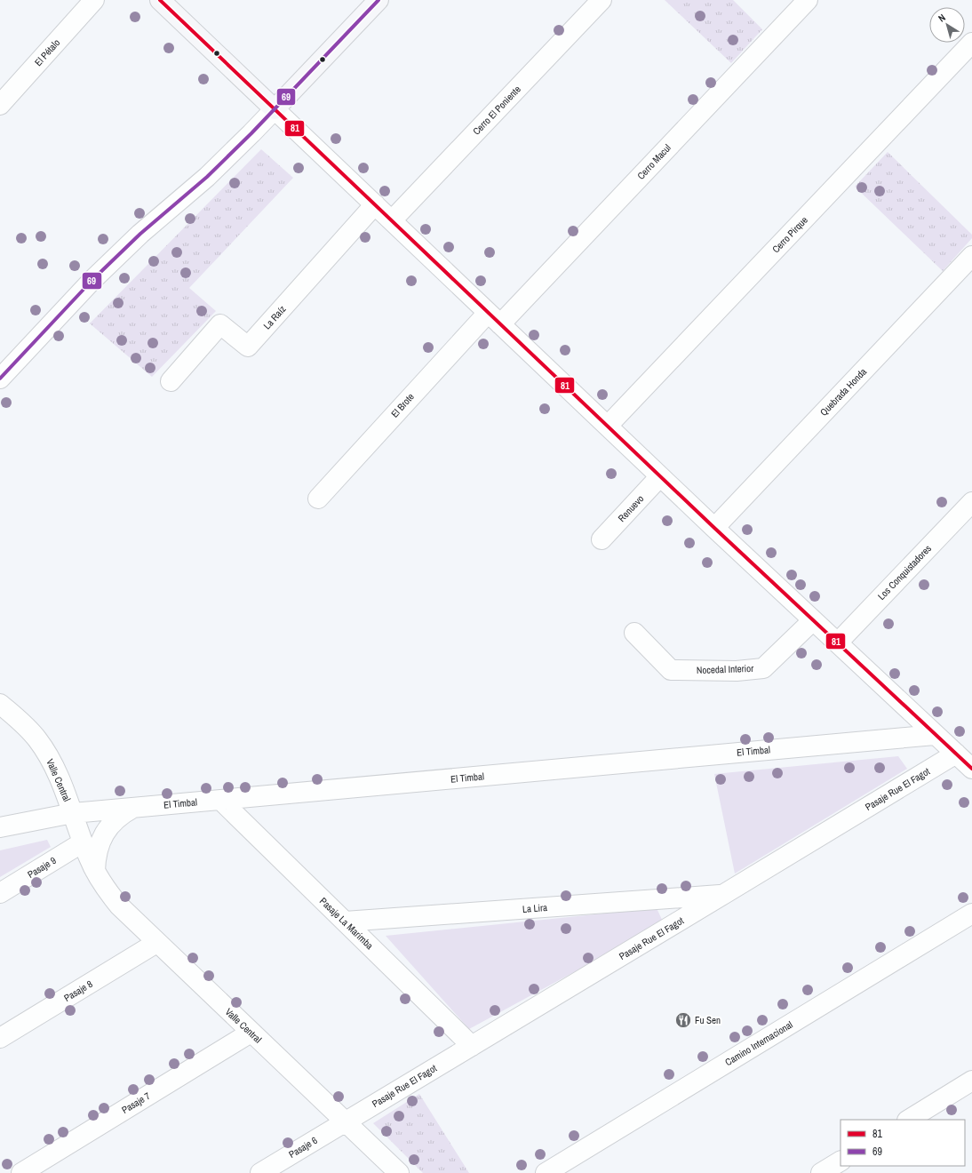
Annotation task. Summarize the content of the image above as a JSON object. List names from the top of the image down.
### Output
{
  "streets": {
    "street": [
      "El Pétalo",
      "Cerro El Poniente",
      "Cerro Macul",
      "Cerro Pirque",
      "La Raíz",
      "Quebrada Honda",
      "El Brote",
      "Renuevo",
      "Los Conquistadores",
      "Nocedal Interior",
      "El Timbal",
      "Valle Central",
      "Pasaje Rue El Fagot",
      "Pasaje 9",
      "La Lira",
      "Pasaje La Marimba",
      "Pasaje 8",
      "Camino Internacional",
      "Pasaje 7",
      "Pasaje 6"
    ]
  },
  "crossings": [
    ["Cerro Macul", "El Brote"],
    ["El Timbal", "Valle Central"],
    ["El Timbal", "Pasaje La Marimba"],
    ["Valle Central", "Pasaje Rue El Fagot"],
    ["Valle Central", "Pasaje 9"],
    ["Valle Central", "Pasaje 8"],
    ["Valle Central", "Pasaje 7"],
    ["Valle Central", "Pasaje 6"],
    ["Pasaje Rue El Fagot", "La Lira"],
    ["Pasaje Rue El Fagot", "Pasaje La Marimba"],
    ["Pasaje Rue El Fagot", "Pasaje 6"],
    ["La Lira", "Pasaje La Marimba"]
  ],
  "places": {
    "restaurant": ["Fu Sen"]
  },
  "lines": ["transit line 81", "transit line 69"],
  "legend": ["81", "69"],
  "north": "top left"
}
